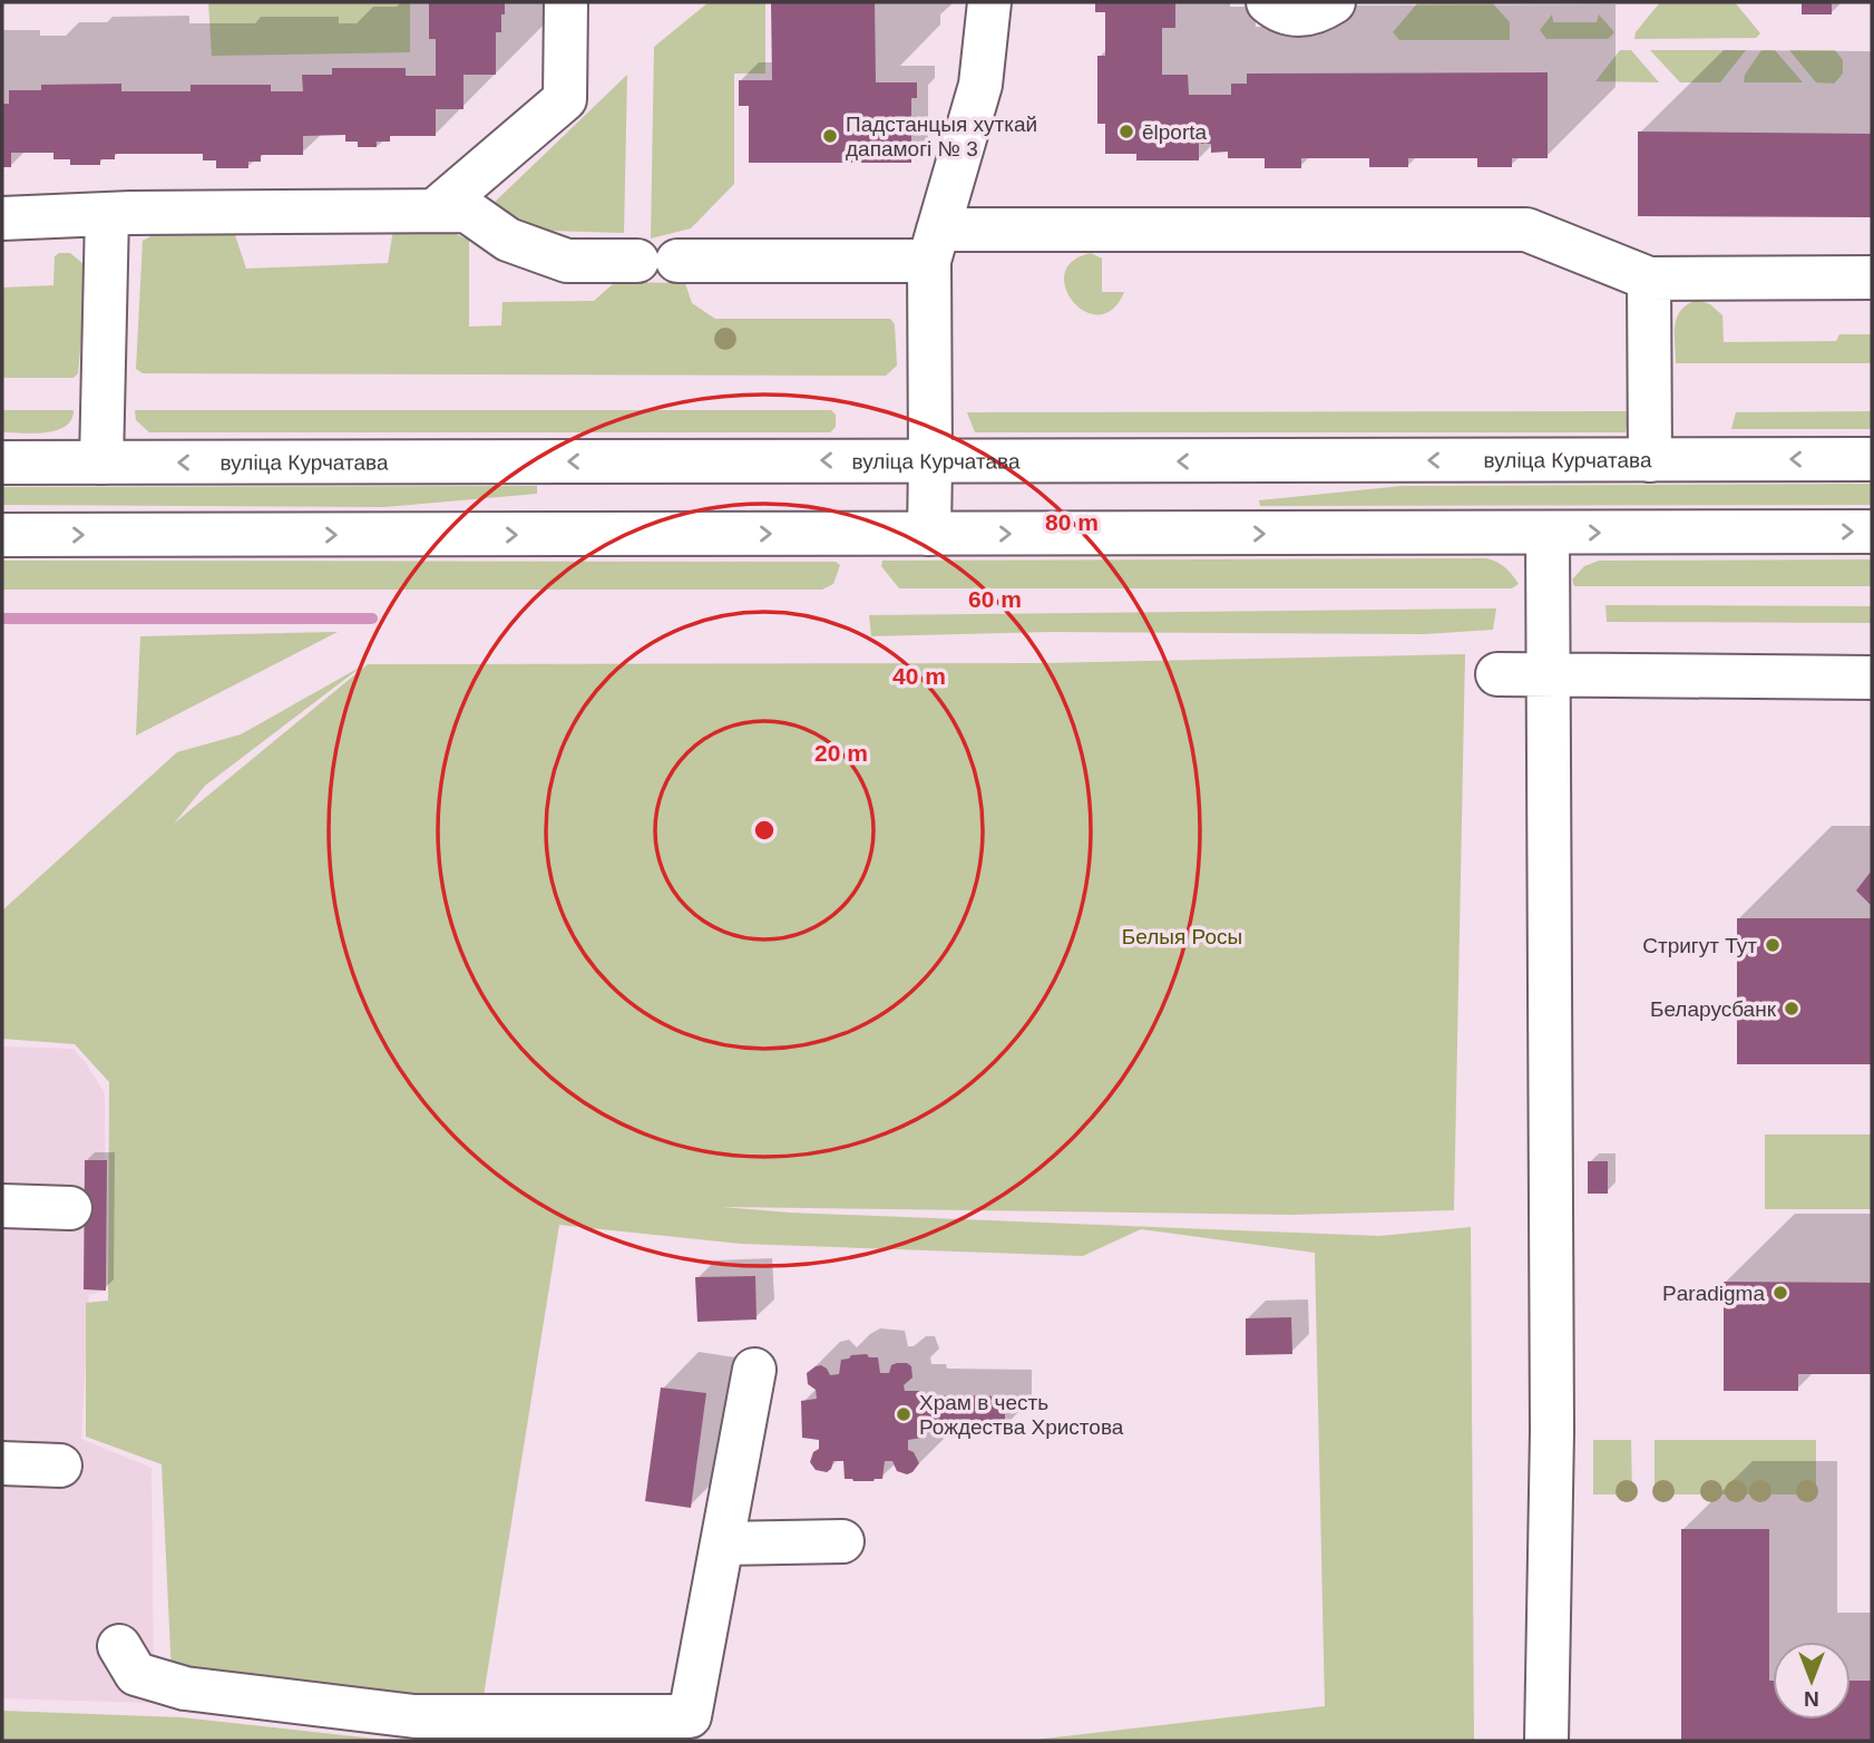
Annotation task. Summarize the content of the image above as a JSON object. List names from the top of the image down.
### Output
{
  "streets": {
    "main road": ["вуліца Курчатава"]
  },
  "parks": ["Белыя Росы"],
  "places": [
    "ēlporta",
    "Падстанцыя хуткай дапамогі № 3",
    "Стригут Тут",
    "Беларусбанк",
    "Paradigma",
    "Храм в честь Рождества Христова"
  ],
  "north": "bottom",
  "rings": [
    "80 m",
    "60 m",
    "40 m",
    "20 m"
  ]
}
